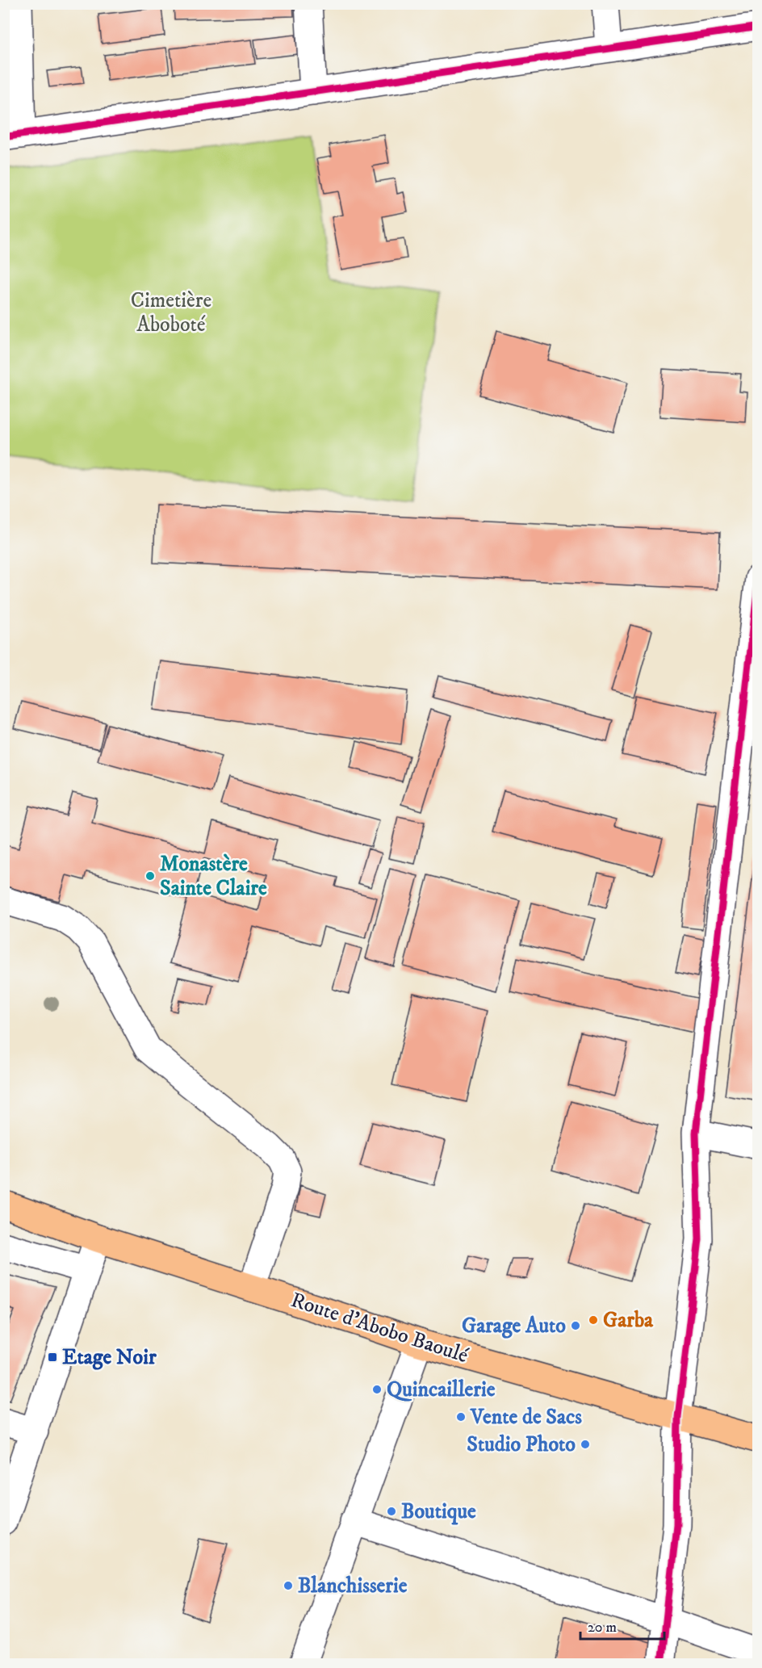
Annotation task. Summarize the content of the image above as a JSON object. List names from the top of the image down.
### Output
{
  "streets": {
    "main road": ["Route d'Abobo Baoulé"]
  },
  "parks": ["Cimetière Aboboté"],
  "places": {
    "other": [
      "Monastère Sainte Claire",
      "Garba",
      "Garage Auto",
      "Quincaillerie",
      "Vente de Sacs",
      "Studio Photo",
      "Boutique",
      "Blanchisserie"
    ],
    "transit": ["Etage Noir"]
  },
  "scale_bar": "20 m"
}
